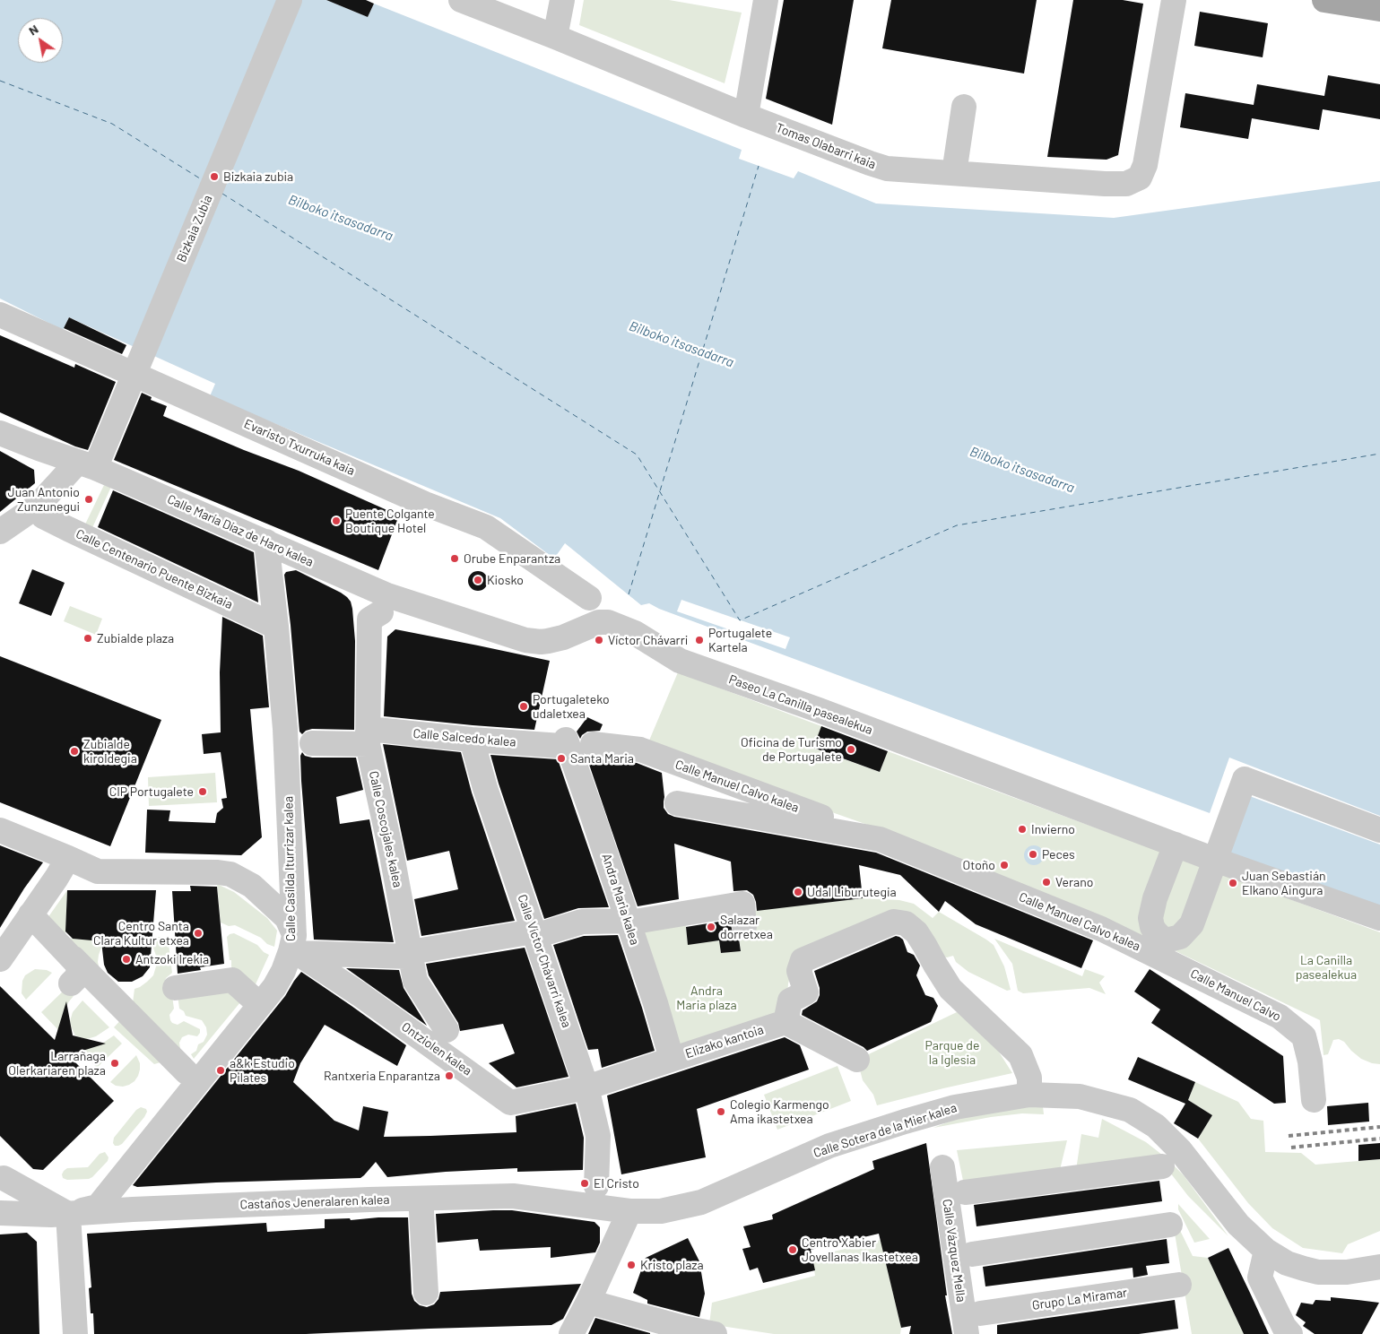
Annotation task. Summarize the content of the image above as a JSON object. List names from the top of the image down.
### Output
{
  "streets": {
    "street": [
      "Tomas Olabarri kaia",
      "Bizkaia Zubia",
      "Evaristo Txurruka kaia",
      "Calle María Díaz de Haro kalea",
      "Calle Centenario Puente Bizkaia",
      "Paseo La Canilla pasealekua",
      "Calle Salcedo kalea",
      "Calle Manuel Calvo kalea",
      "Calle Coscojales kalea",
      "Calle Casilda Iturrizar kalea",
      "Andra Maria kalea",
      "Calle Víctor Chávarri kalea",
      "Calle Manuel Calvo",
      "Elizako kantoia",
      "Ontziolen kalea",
      "Calle Sotera de la Mier kalea",
      "Castaños Jeneralaren kalea",
      "Calle Vázquez Mella",
      "Grupo La Miramar"
    ]
  },
  "crossings": [
    ["Bizkaia Zubia", "Evaristo Txurruka kaia"],
    ["Calle María Díaz de Haro kalea", "Paseo La Canilla pasealekua"],
    ["Calle María Díaz de Haro kalea", "Calle Coscojales kalea"],
    ["Calle María Díaz de Haro kalea", "Calle Casilda Iturrizar kalea"],
    ["Calle Centenario Puente Bizkaia", "Calle Casilda Iturrizar kalea"],
    ["Paseo La Canilla pasealekua", "Calle Coscojales kalea"],
    ["Calle Salcedo kalea", "Calle Coscojales kalea"],
    ["Calle Salcedo kalea", "Andra Maria kalea"],
    ["Calle Salcedo kalea", "Calle Víctor Chávarri kalea"],
    ["Calle Manuel Calvo kalea", "Calle Manuel Calvo"],
    ["Calle Casilda Iturrizar kalea", "Ontziolen kalea"],
    ["Calle Casilda Iturrizar kalea", "Castaños Jeneralaren kalea"],
    ["Andra Maria kalea", "Elizako kantoia"],
    ["Calle Víctor Chávarri kalea", "Elizako kantoia"],
    ["Calle Víctor Chávarri kalea", "Ontziolen kalea"],
    ["Elizako kantoia", "Ontziolen kalea"],
    ["Calle Sotera de la Mier kalea", "Castaños Jeneralaren kalea"]
  ],
  "water": ["Bilboko itsasadarra"],
  "parks": ["La Canilla pasealekua", "Andra Maria plaza", "Parque de la Iglesia"],
  "places": [
    "Bizkaia zubia",
    "Juan Antonio Zunzunegui",
    "Puente Colgante Boutique Hotel",
    "Orube Enparantza",
    "Kiosko",
    "Zubialde plaza",
    "Víctor Chávarri",
    "Portugalete Kartela",
    "Portugaleteko udaletxea",
    "Oficina de Turismo de Portugalete",
    "Zubialde kiroldegia",
    "Santa Maria",
    "CIP Portugalete",
    "Invierno",
    "Peces",
    "Otoño",
    "Verano",
    "Juan Sebastián Elkano Aingura",
    "Udal Liburutegia",
    "Salazar dorretxea",
    "Centro Santa Clara Kultur etxea",
    "Antzoki Irekia",
    "Larrañaga Olerkariaren plaza",
    "a&k Estudio Pilates",
    "Rantxeria Enparantza",
    "Colegio Karmengo Ama ikastetxea",
    "El Cristo",
    "Centro Xabier Jovellanas Ikastetxea",
    "Kristo plaza"
  ],
  "north": "top left"
}
